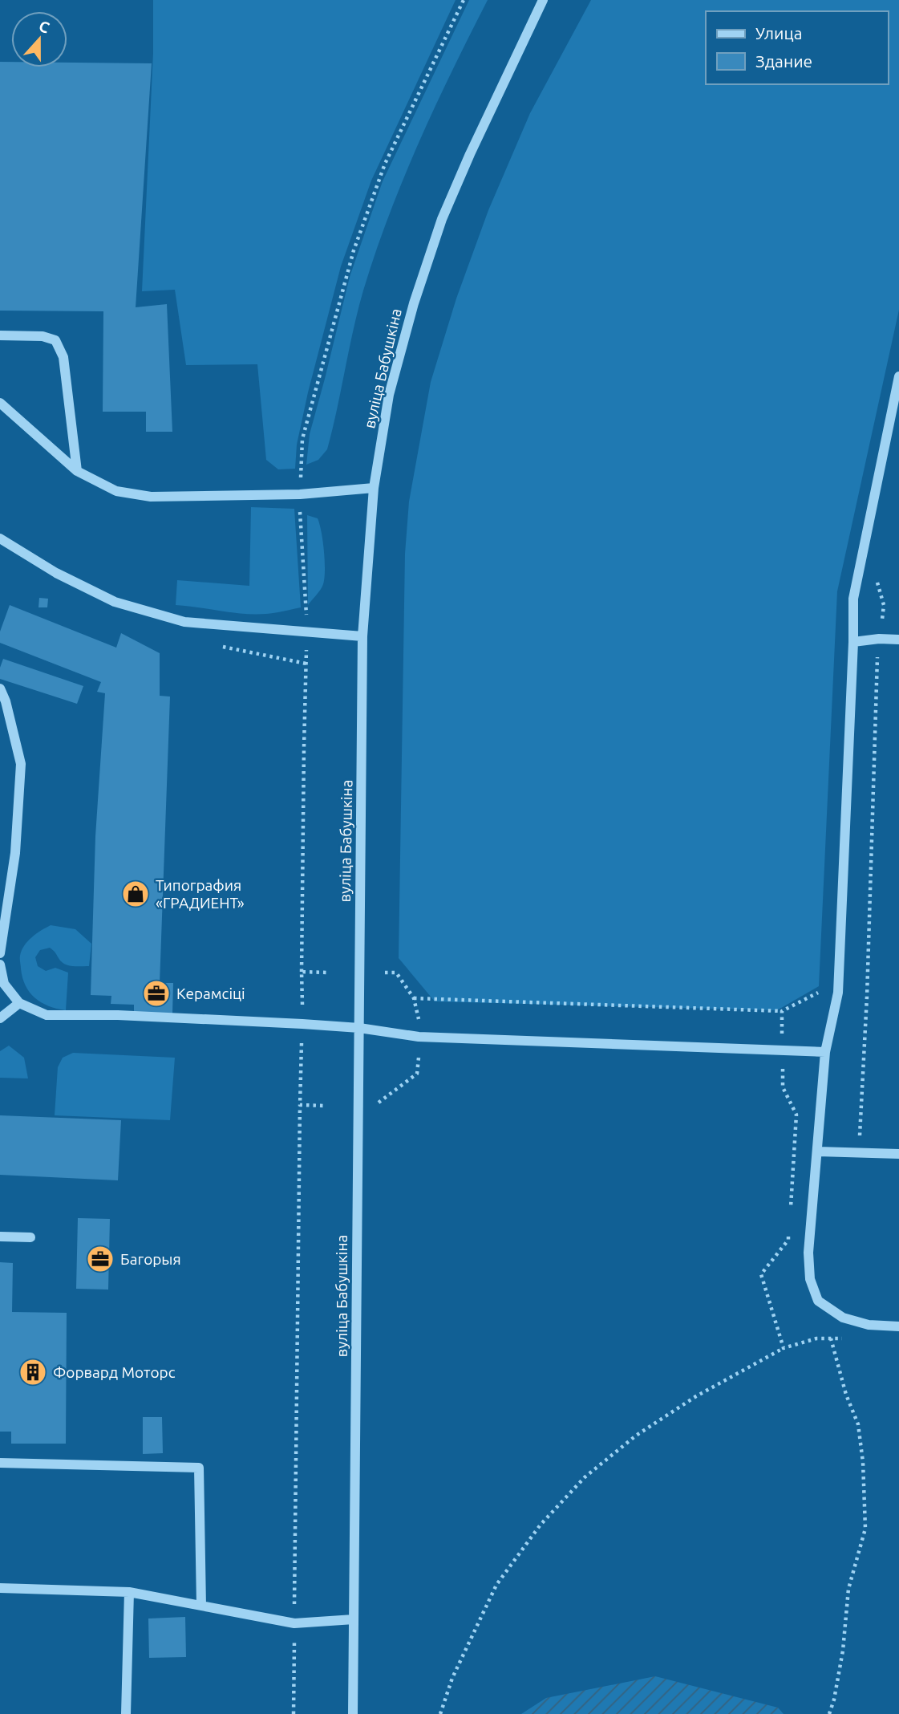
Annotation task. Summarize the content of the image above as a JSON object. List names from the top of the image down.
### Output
{
  "streets": {
    "street": ["вуліца Бабушкіна"]
  },
  "places": {
    "shop": ["Типография «ГРАДИЕНТ»"],
    "office": ["Керамсіці", "Багорыя"],
    "building": ["Форвард Моторс"]
  },
  "legend": ["Улица", "Здание"],
  "north": "top"
}
